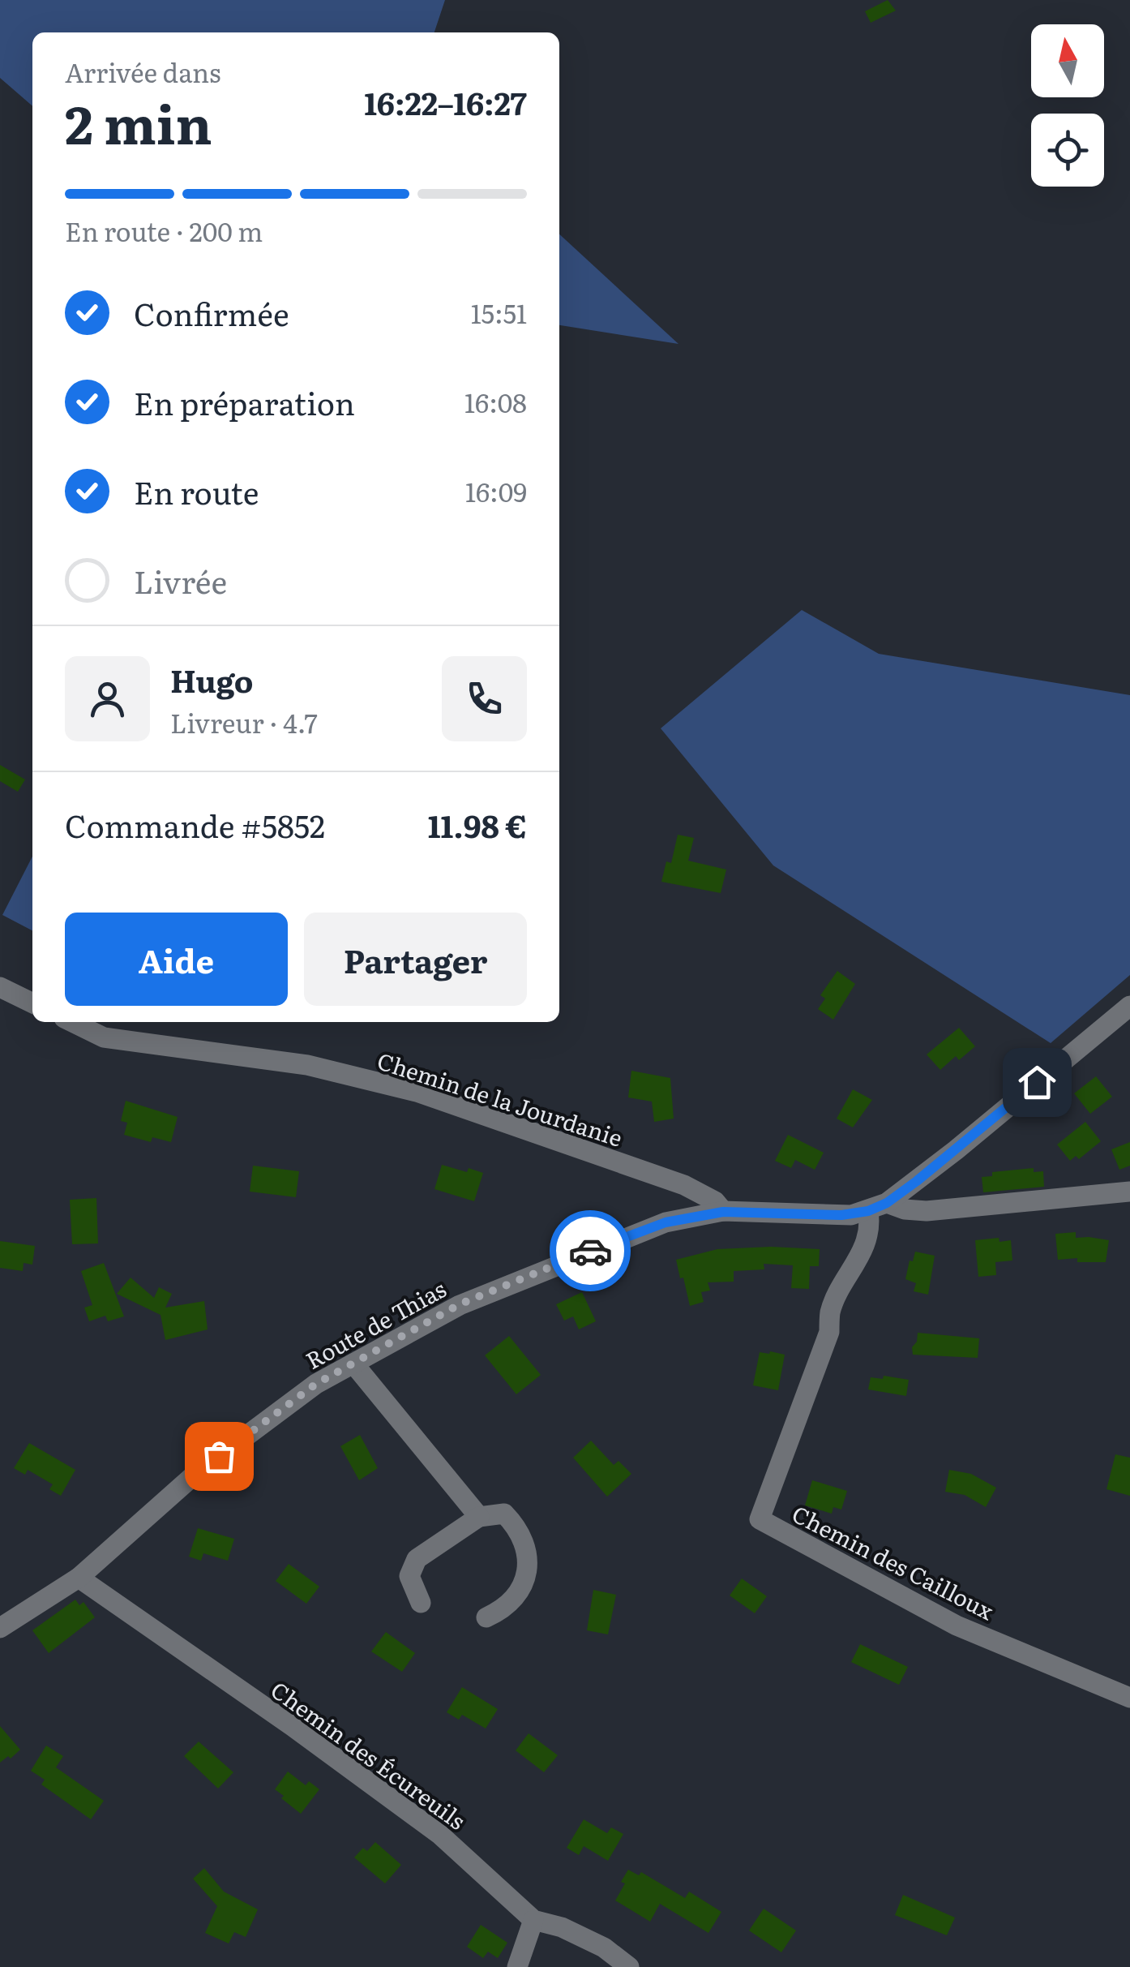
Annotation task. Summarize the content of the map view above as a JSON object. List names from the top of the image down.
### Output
{
  "streets": {
    "street": [
      "Chemin de la Jourdanie",
      "Route de Thias",
      "Chemin des Cailloux",
      "Chemin des Écureuils"
    ]
  },
  "crossings": [
    ["Chemin de la Jourdanie", "Route de Thias"],
    ["Route de Thias", "Chemin des Cailloux"],
    ["Route de Thias", "Chemin des Écureuils"]
  ],
  "north": "top",
  "page": {
    "heading": ["2 min", "Arrivée dans", "16:22–16:27"],
    "panel": [
      "Hugo",
      "Livreur · 4.7",
      "Commande #5852",
      "11.98 €"
    ],
    "bar": "En route · 200 m",
    "list": [
      ["Confirmée", "15:51"],
      ["En préparation", "16:08"],
      ["En route", "16:09"],
      "Livrée"
    ],
    "buttons": ["Aide", "Partager"]
  }
}
